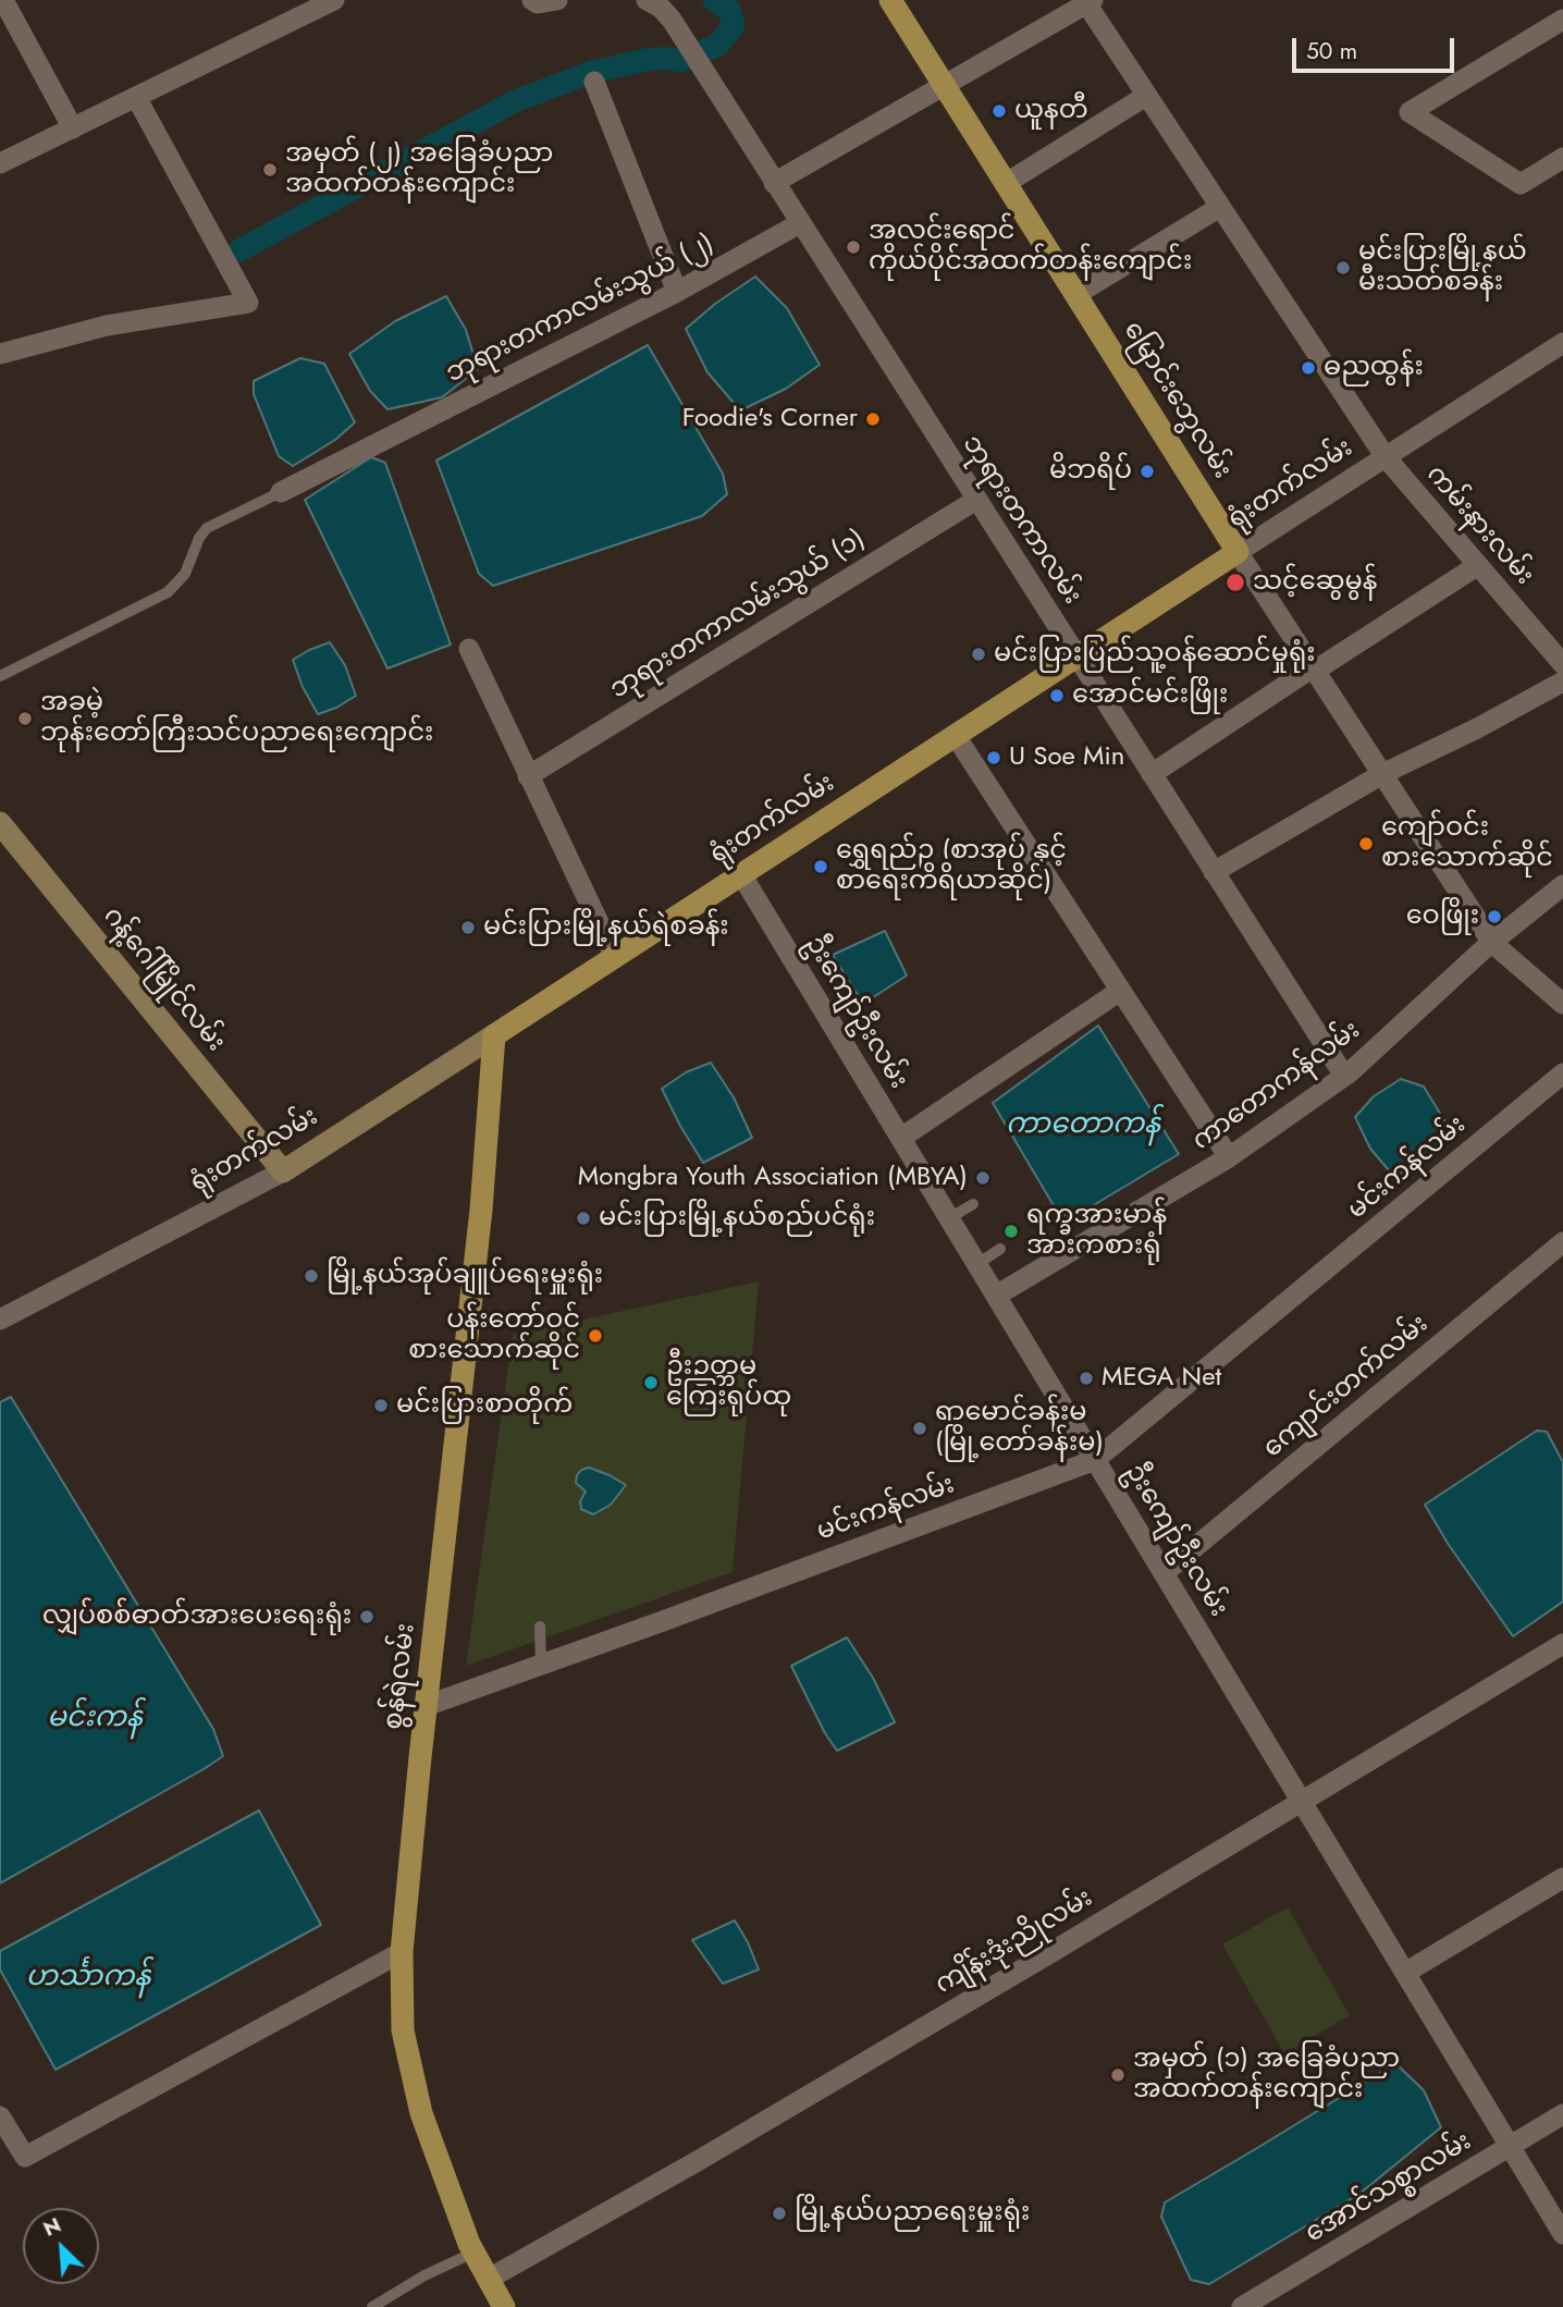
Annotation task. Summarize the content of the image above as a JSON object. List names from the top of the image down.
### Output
{
  "streets": {
    "main road": ["မြောင်းဘွေလမ်း", "ရုံးတက်လမ်း", "စွန်ရဲလမ်း"],
    "street": [
      "ဘုရားတကာလမ်းသွယ် (၂)",
      "ဘုရားတကာလမ်း",
      "ကမ်းနားလမ်း",
      "ဘုရားတကာလမ်းသွယ် (၁)",
      "ဂန့်ဂေါ်မြိုင်လမ်း",
      "ဦးကျော်ဦးလမ်း",
      "ကာတောကန်လမ်း",
      "မင်းကန်လမ်း",
      "ကျောင်းတက်လမ်း",
      "ကျိန်းဒုံးညိုလမ်း",
      "အောင်သစ္စာလမ်း"
    ]
  },
  "crossings": [
    ["ဘုရားတကာလမ်းသွယ် (၂)", "ဘုရားတကာလမ်း"],
    ["မြောင်းဘွေလမ်း", "ရုံးတက်လမ်း"],
    ["မြောင်းဘွေလမ်း", "ကာတောကန်လမ်း"],
    ["ရုံးတက်လမ်း", "ဘုရားတကာလမ်း"],
    ["ရုံးတက်လမ်း", "ကမ်းနားလမ်း"],
    ["ရုံးတက်လမ်း", "ဂန့်ဂေါ်မြိုင်လမ်း"],
    ["ရုံးတက်လမ်း", "ဦးကျော်ဦးလမ်း"],
    ["ရုံးတက်လမ်း", "စွန်ရဲလမ်း"],
    ["ဘုရားတကာလမ်း", "ဘုရားတကာလမ်းသွယ် (၁)"],
    ["ဘုရားတကာလမ်း", "ကာတောကန်လမ်း"],
    ["ဦးကျော်ဦးလမ်း", "ကာတောကန်လမ်း"],
    ["ဦးကျော်ဦးလမ်း", "မင်းကန်လမ်း"],
    ["ဦးကျော်ဦးလမ်း", "ကျောင်းတက်လမ်း"],
    ["ဦးကျော်ဦးလမ်း", "ကျိန်းဒုံးညိုလမ်း"],
    ["ဦးကျော်ဦးလမ်း", "အောင်သစ္စာလမ်း"],
    ["မင်းကန်လမ်း", "စွန်ရဲလမ်း"],
    ["စွန်ရဲလမ်း", "ကျိန်းဒုံးညိုလမ်း"]
  ],
  "water": ["ကာတောကန်", "မင်းကန်", "ဟင်္သာကန်"],
  "places": [
    "ယူနတီ",
    "အမှတ် (၂) အခြေခံပညာ အထက်တန်းကျောင်း",
    "အလင်းရောင် ကိုယ်ပိုင်အထက်တန်းကျောင်း",
    "မင်းပြားမြို့နယ် မီးသတ်စခန်း",
    "ဓညထွန်း",
    "Foodie's Corner",
    "မိဘရိပ်",
    "သင့်ဆွေမွန်",
    "မင်းပြားပြည်သူ့ဝန်ဆောင်မှုရုံး",
    "အောင်မင်းဖြိုး",
    "အခမဲ့ ဘုန်းတော်ကြီးသင်ပညာရေးကျောင်း",
    "U Soe Min",
    "ကျော်ဝင်း စားသောက်ဆိုင်",
    "ရွှေရည်ဥ (စာအုပ် နှင့် စာရေးကိရိယာဆိုင်)",
    "ဝေဖြိုး",
    "မင်းပြားမြို့နယ်ရဲစခန်း",
    "Mongbra Youth Association (MBYA)",
    "မင်းပြားမြို့နယ်စည်ပင်ရုံး",
    "ရက္ခအားမာန် အားကစားရုံ",
    "မြို့နယ်အုပ်ချူပ်ရေးမှူးရုံး",
    "ပန်းတော်ဝင် စားသောက်ဆိုင်",
    "MEGA Net",
    "ဦးဥတ္တမ ကြေးရုပ်ထု",
    "မင်းပြားစာတိုက်",
    "ရာမောင်ခန်းမ (မြို့တော်ခန်းမ)",
    "လျှပ်စစ်ဓာတ်အားပေးရေးရုံး",
    "အမှတ် (၁) အခြေခံပညာ အထက်တန်းကျောင်း",
    "မြို့နယ်ပညာရေးမှူးရုံး"
  ],
  "scale_bar": "50 m",
  "north": "top left"
}
